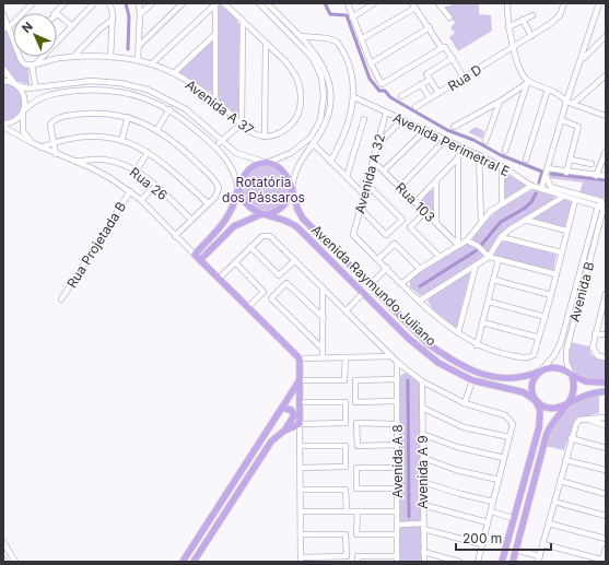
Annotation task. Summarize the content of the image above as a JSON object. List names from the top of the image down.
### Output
{
  "streets": {
    "main road": ["Avenida Raymundo Juliano"],
    "street": [
      "Rua D",
      "Avenida A 37",
      "Avenida Perimetral E",
      "Avenida A 32",
      "Rua 26",
      "Rua 103",
      "Rua Projetada B",
      "Avenida B",
      "Avenida A 8",
      "Avenida A 9"
    ]
  },
  "crossings": [
    ["Avenida Perimetral E", "Avenida A 32"],
    ["Avenida Perimetral E", "Avenida B"],
    ["Avenida A 32", "Rua 103"],
    ["Avenida Raymundo Juliano", "Avenida B"]
  ],
  "parks": ["Rotatória dos Pássaros"],
  "scale_bar": "200 m",
  "north": "top left"
}
